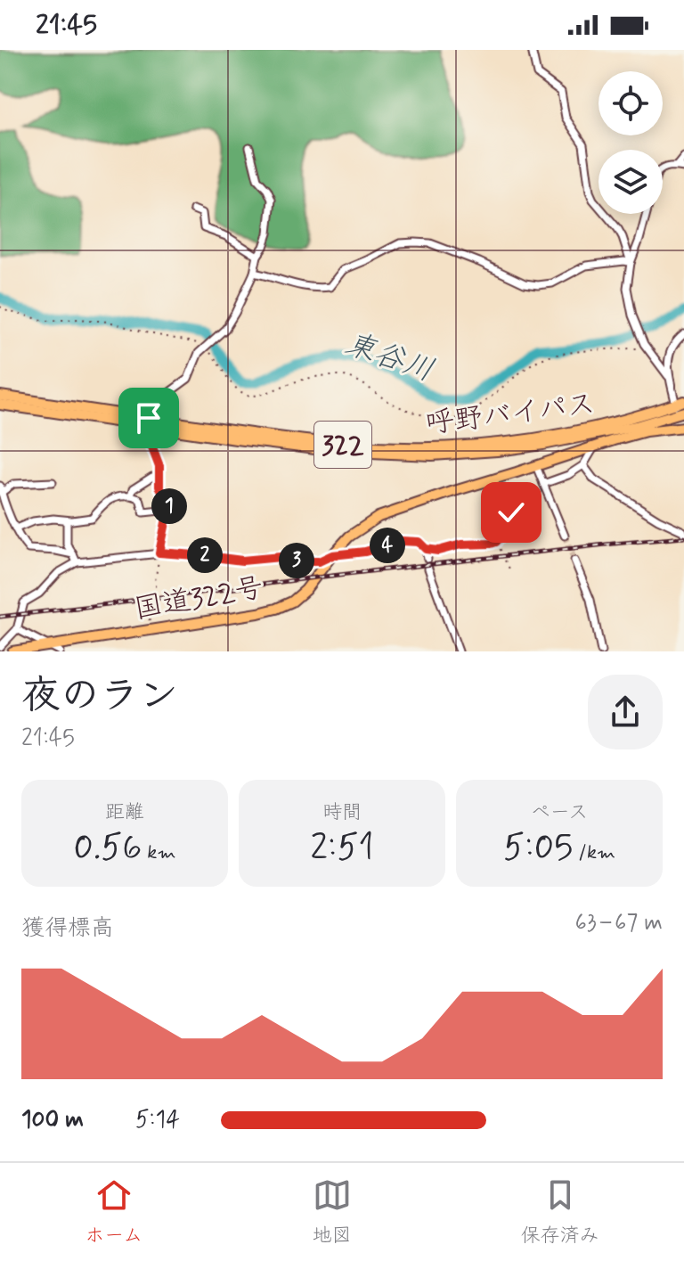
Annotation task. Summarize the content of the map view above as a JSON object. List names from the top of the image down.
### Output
{
  "streets": {
    "highway": ["呼野バイパス", "322", "国道322号"]
  },
  "water": ["東谷川"],
  "page": {
    "status": "21:45",
    "pins": [
      "1",
      "4",
      "2",
      "3"
    ],
    "heading": ["夜のラン", "21:45"],
    "stats": [
      ["距離", "0.56 km"],
      ["時間", "2:51"],
      ["ペース", "5:05 /km"]
    ],
    "chart": ["獲得標高", "63–67 m"],
    "list": [
      {
        "name": "100 m",
        "note": "5:14"
      }
    ],
    "tabs": ["ホーム", "地図", "保存済み"]
  }
}
